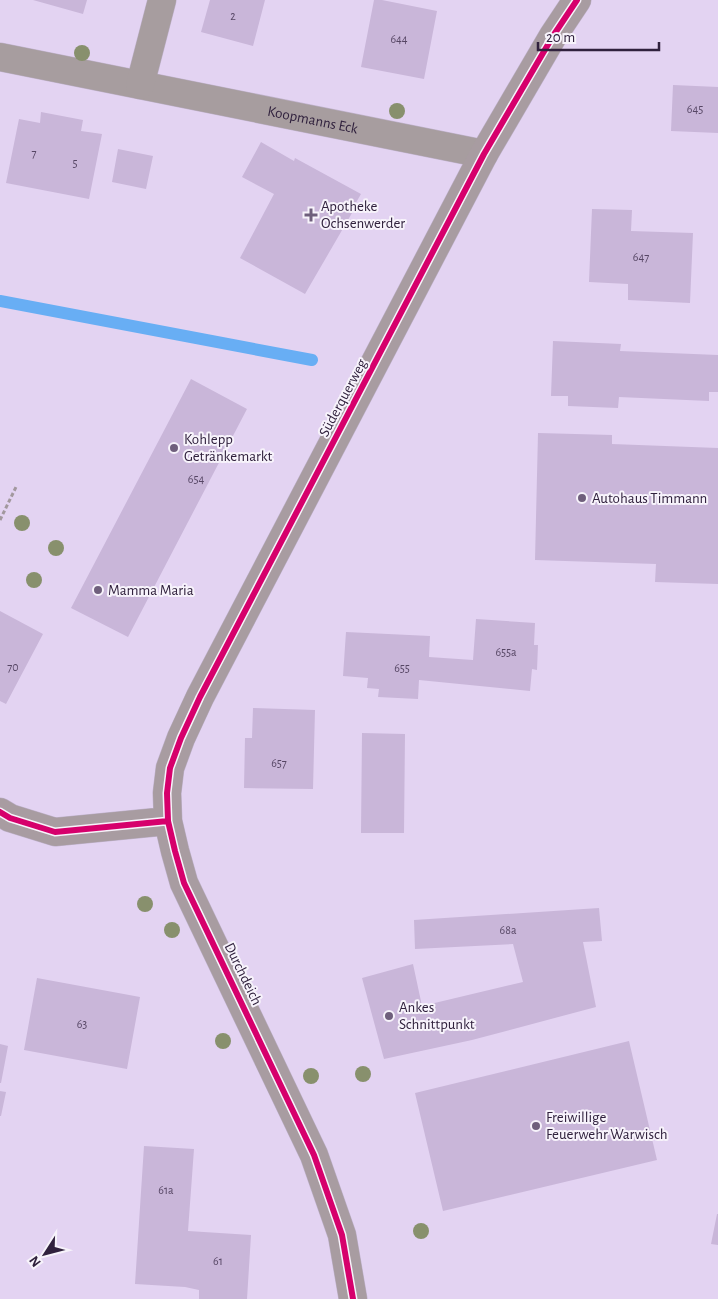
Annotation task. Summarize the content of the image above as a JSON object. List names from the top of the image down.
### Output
{
  "streets": {
    "street": ["Koopmanns Eck", "Süderquerweg", "Durchdeich"]
  },
  "crossings": [
    ["Koopmanns Eck", "Süderquerweg"],
    ["Süderquerweg", "Durchdeich"]
  ],
  "places": {
    "health": ["Apotheke Ochsenwerder"],
    "other": [
      "Kohlepp Getränkemarkt",
      "Autohaus Timmann",
      "Mamma Maria",
      "Ankes Schnittpunkt",
      "Freiwillige Feuerwehr Warwisch"
    ]
  },
  "house_numbers": [
    "2",
    "644",
    "645",
    "7",
    "5",
    "647",
    "654",
    "655a",
    "70",
    "655",
    "657",
    "68a",
    "63",
    "61a",
    "61"
  ],
  "scale_bar": "20 m",
  "north": "bottom left"
}
